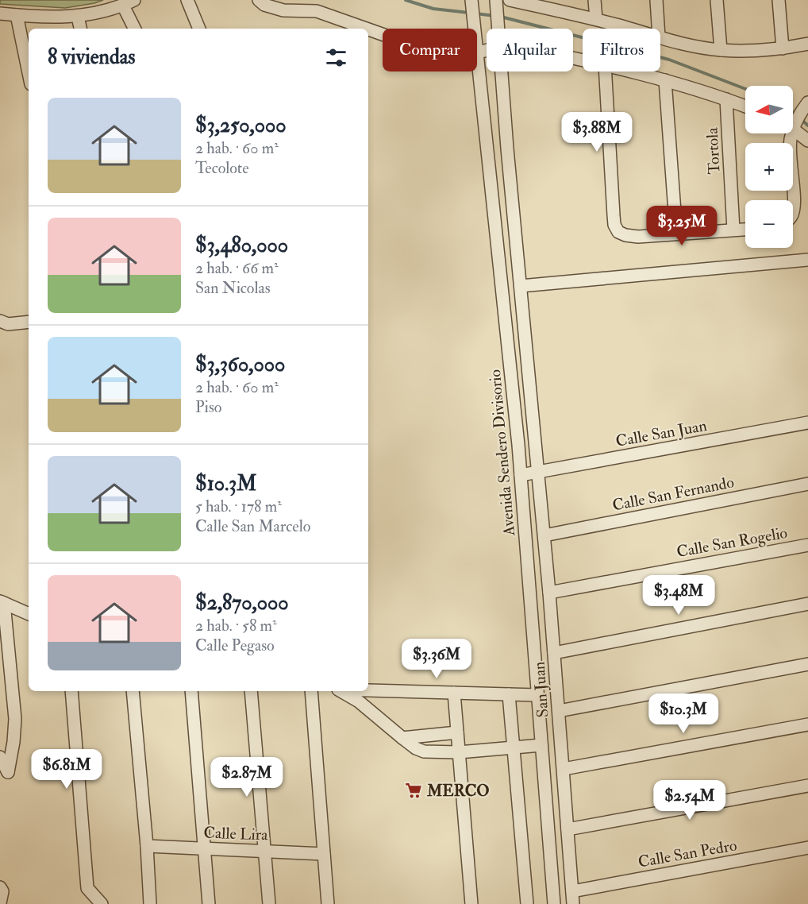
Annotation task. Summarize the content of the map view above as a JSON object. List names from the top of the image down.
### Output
{
  "streets": {
    "street": [
      "Tortola",
      "Calle San Juan",
      "Avenida Sendero Divisorio",
      "Calle San Fernando",
      "Calle San Rogelio",
      "San Juan",
      "Calle Lira",
      "Calle San Pedro"
    ]
  },
  "crossings": [
    ["Calle San Juan", "Avenida Sendero Divisorio"],
    ["Calle San Juan", "San Juan"],
    ["Calle San Fernando", "San Juan"],
    ["Calle San Rogelio", "San Juan"],
    ["San Juan", "Calle San Pedro"]
  ],
  "places": {
    "supermarket": ["MERCO"]
  },
  "north": "left",
  "page": {
    "chip": ["Comprar", "Alquilar", "Filtros"],
    "heading": "8 viviendas",
    "map_buttons": ["+", "−"],
    "list": [
      {
        "name": "$3,250,000",
        "note": "2 hab. · 60 m² · Tecolote"
      },
      {
        "name": "$3,480,000",
        "note": "2 hab. · 66 m² · San Nicolas"
      },
      {
        "name": "$3,360,000",
        "note": "2 hab. · 60 m² · Piso"
      },
      {
        "name": "$10.3M",
        "note": "5 hab. · 178 m² · Calle San Marcelo"
      },
      {
        "name": "$2,870,000",
        "note": "2 hab. · 58 m² · Calle Pegaso"
      }
    ],
    "price": [
      "$3.88M",
      "$3.25M",
      "$3.48M",
      "$3.36M",
      "$10.3M",
      "$6.81M",
      "$2.87M",
      "$2.54M"
    ]
  }
}
